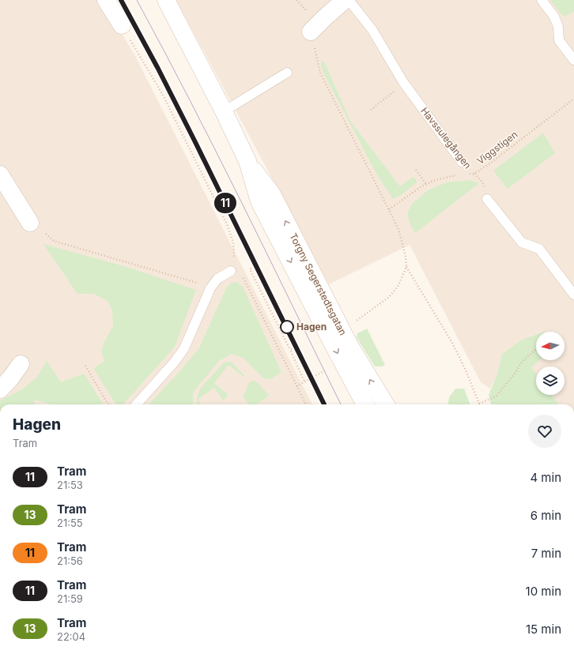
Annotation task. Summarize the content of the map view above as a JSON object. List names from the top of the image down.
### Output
{
  "streets": {
    "street": ["Torgny Segerstedtsgatan"],
    "lane": ["Havssulegången"],
    "path": ["Viggstigen"]
  },
  "crossings": [
    ["Havssulegången", "Viggstigen"]
  ],
  "places": ["Hagen"],
  "lines": ["tram line 11"],
  "north": "left",
  "page": {
    "on_map": "11",
    "heading": ["Hagen", "Tram"],
    "list": [
      {
        "mark": "11",
        "name": "Tram",
        "note": "21:53",
        "value": "4 min"
      },
      {
        "mark": "13",
        "name": "Tram",
        "note": "21:55",
        "value": "6 min"
      },
      {
        "mark": "11",
        "name": "Tram",
        "note": "21:56",
        "value": "7 min"
      },
      {
        "mark": "11",
        "name": "Tram",
        "note": "21:59",
        "value": "10 min"
      },
      {
        "mark": "13",
        "name": "Tram",
        "note": "22:04",
        "value": "15 min"
      }
    ]
  }
}
